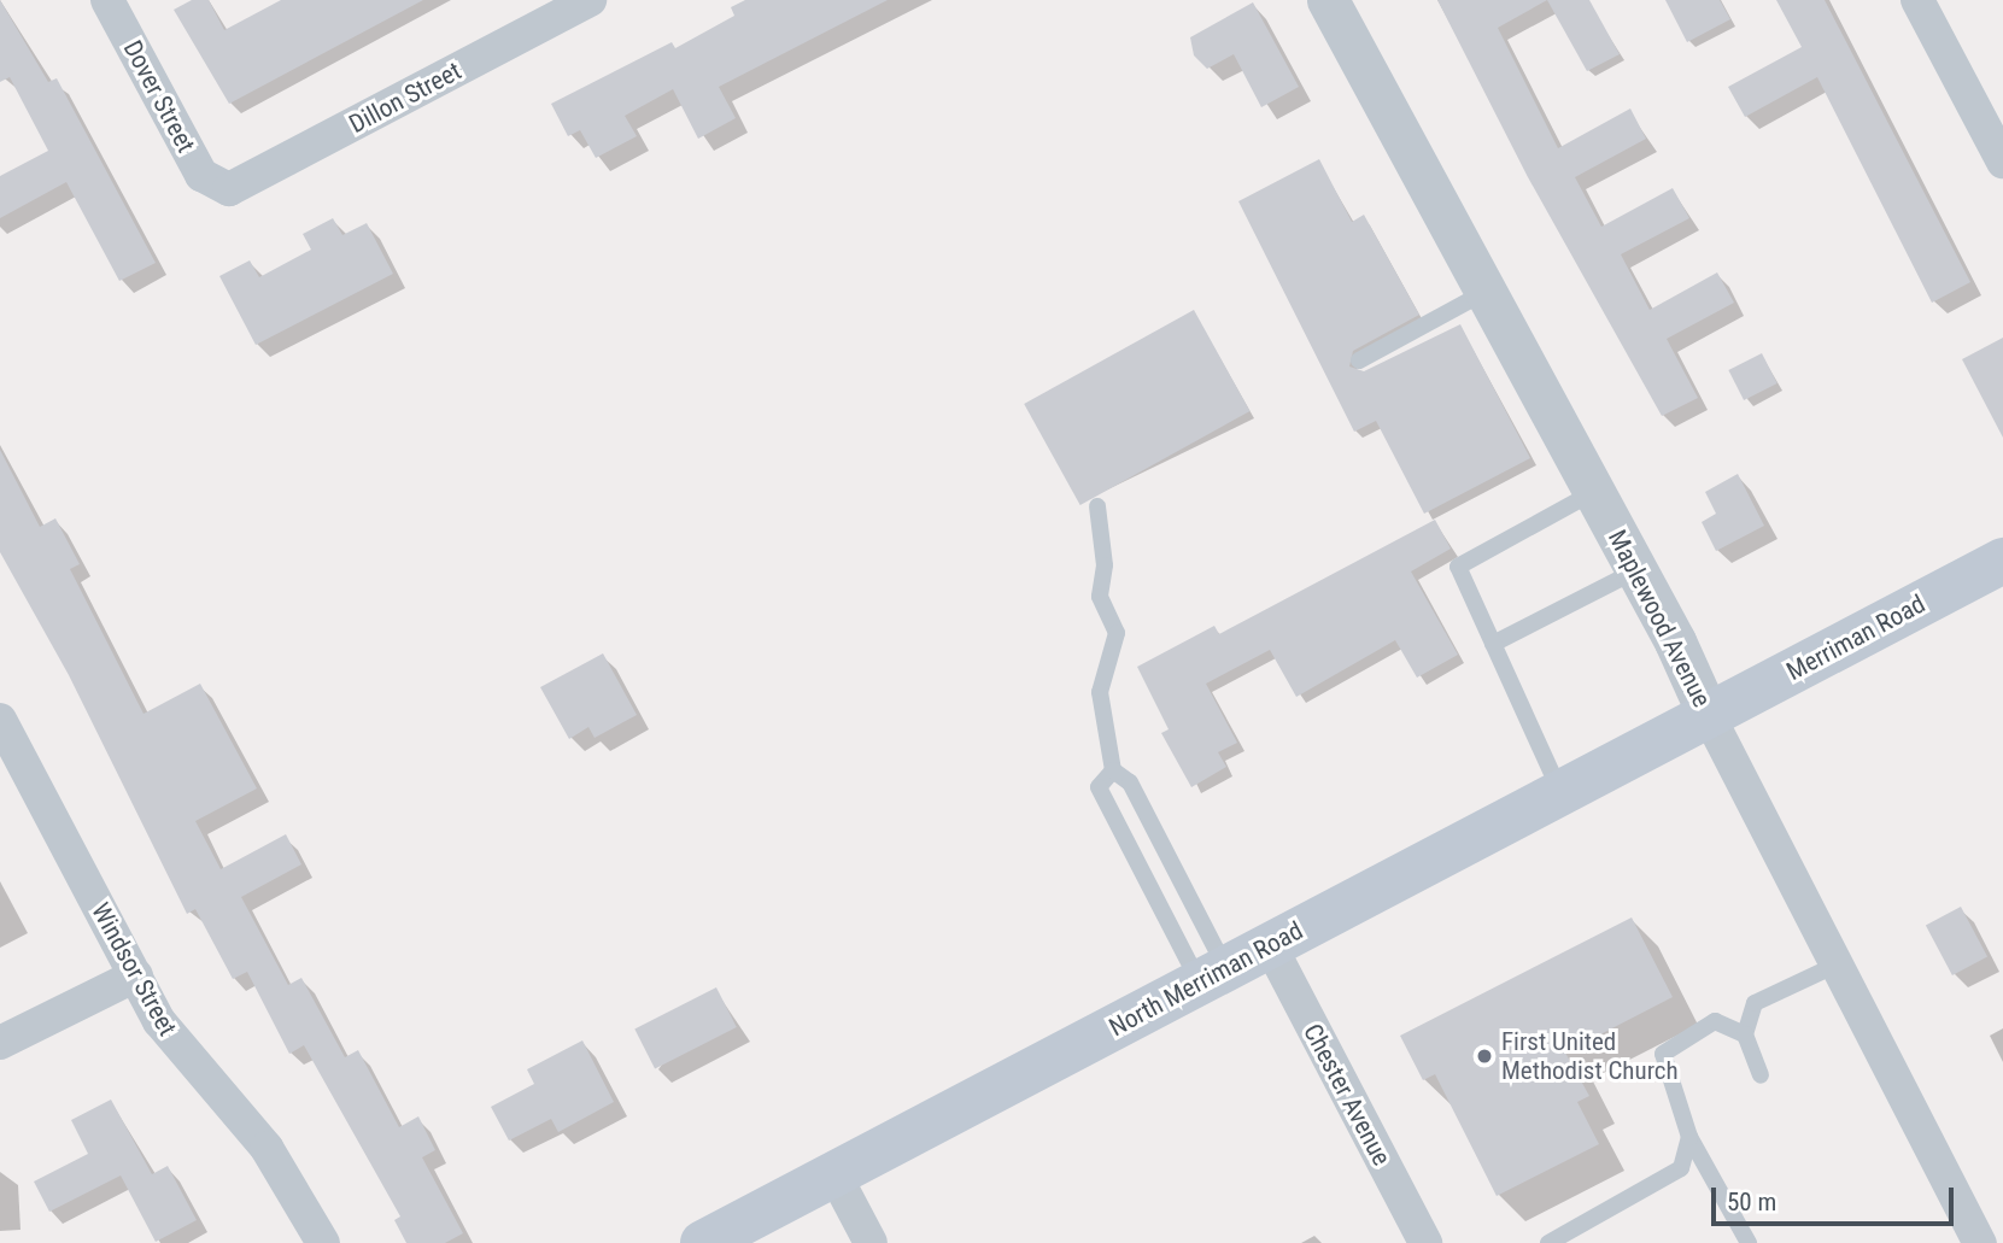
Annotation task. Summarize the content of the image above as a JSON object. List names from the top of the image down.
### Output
{
  "streets": {
    "main road": ["Merriman Road", "North Merriman Road"],
    "street": [
      "Dover Street",
      "Dillon Street",
      "Maplewood Avenue",
      "Windsor Street",
      "Chester Avenue"
    ]
  },
  "crossings": [
    ["Dover Street", "Dillon Street"],
    ["Maplewood Avenue", "Merriman Road"],
    ["Maplewood Avenue", "North Merriman Road"],
    ["Merriman Road", "North Merriman Road"],
    ["North Merriman Road", "Chester Avenue"]
  ],
  "places": ["First United Methodist Church"],
  "scale_bar": "50 m"
}
